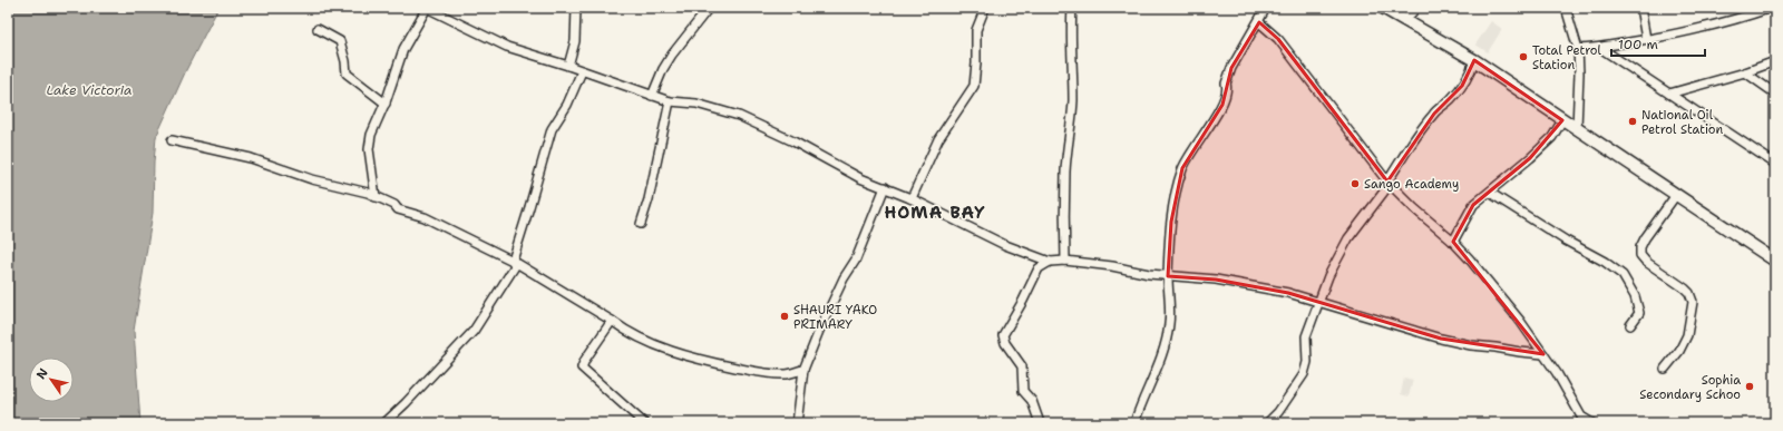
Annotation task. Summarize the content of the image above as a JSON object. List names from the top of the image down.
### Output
{
  "districts": ["HOMA BAY"],
  "water": ["Lake Victoria"],
  "places": [
    "Total Petrol Station",
    "National Oil Petrol Station",
    "Sango Academy",
    "SHAURI YAKO PRIMARY",
    "Sophia Secondary Schoo"
  ],
  "scale_bar": "100 m",
  "north": "top left"
}
